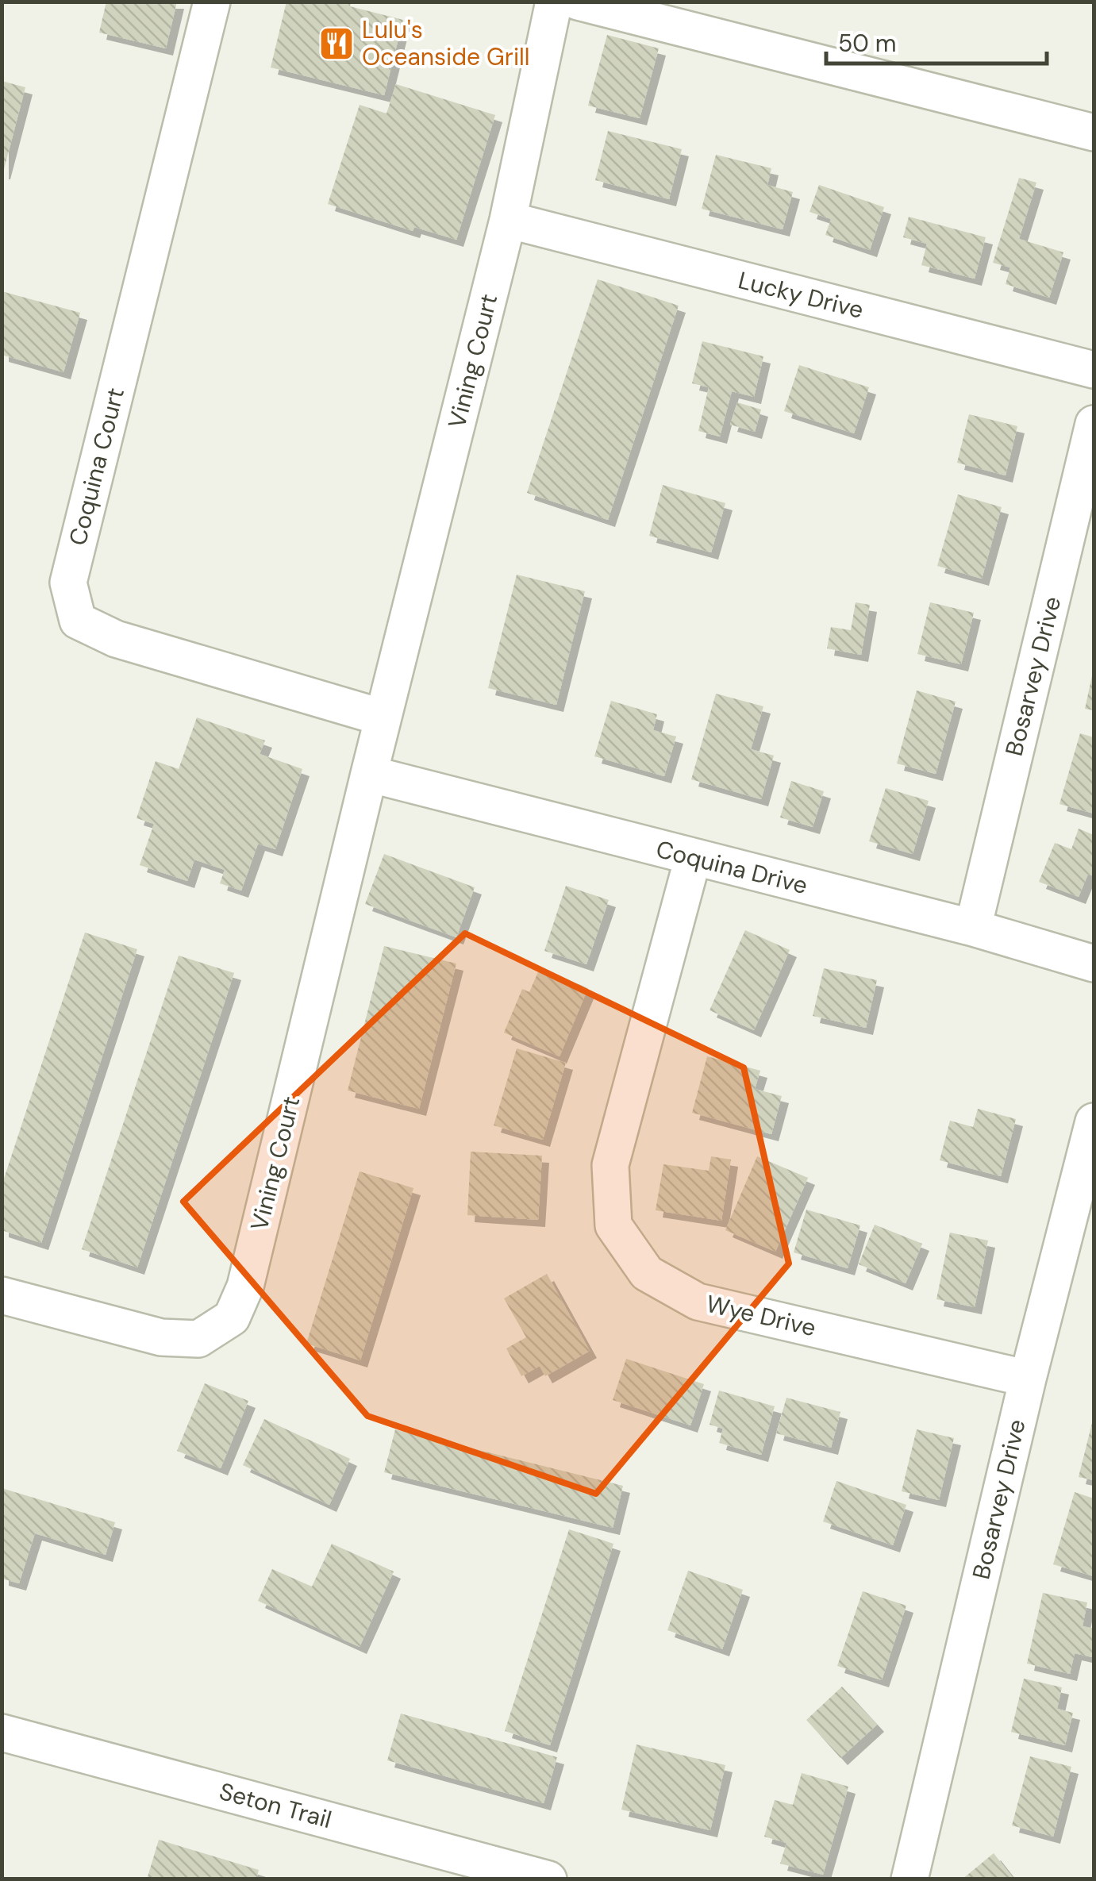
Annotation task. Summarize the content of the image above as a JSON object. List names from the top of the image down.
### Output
{
  "streets": {
    "street": [
      "Lucky Drive",
      "Vining Court",
      "Coquina Court",
      "Bosarvey Drive",
      "Coquina Drive",
      "Wye Drive",
      "Seton Trail"
    ]
  },
  "crossings": [
    ["Lucky Drive", "Vining Court"],
    ["Vining Court", "Coquina Court"],
    ["Vining Court", "Coquina Drive"],
    ["Bosarvey Drive", "Coquina Drive"],
    ["Bosarvey Drive", "Wye Drive"],
    ["Coquina Drive", "Wye Drive"]
  ],
  "places": {
    "restaurant": ["Lulu's Oceanside Grill"]
  },
  "scale_bar": "50 m"
}
